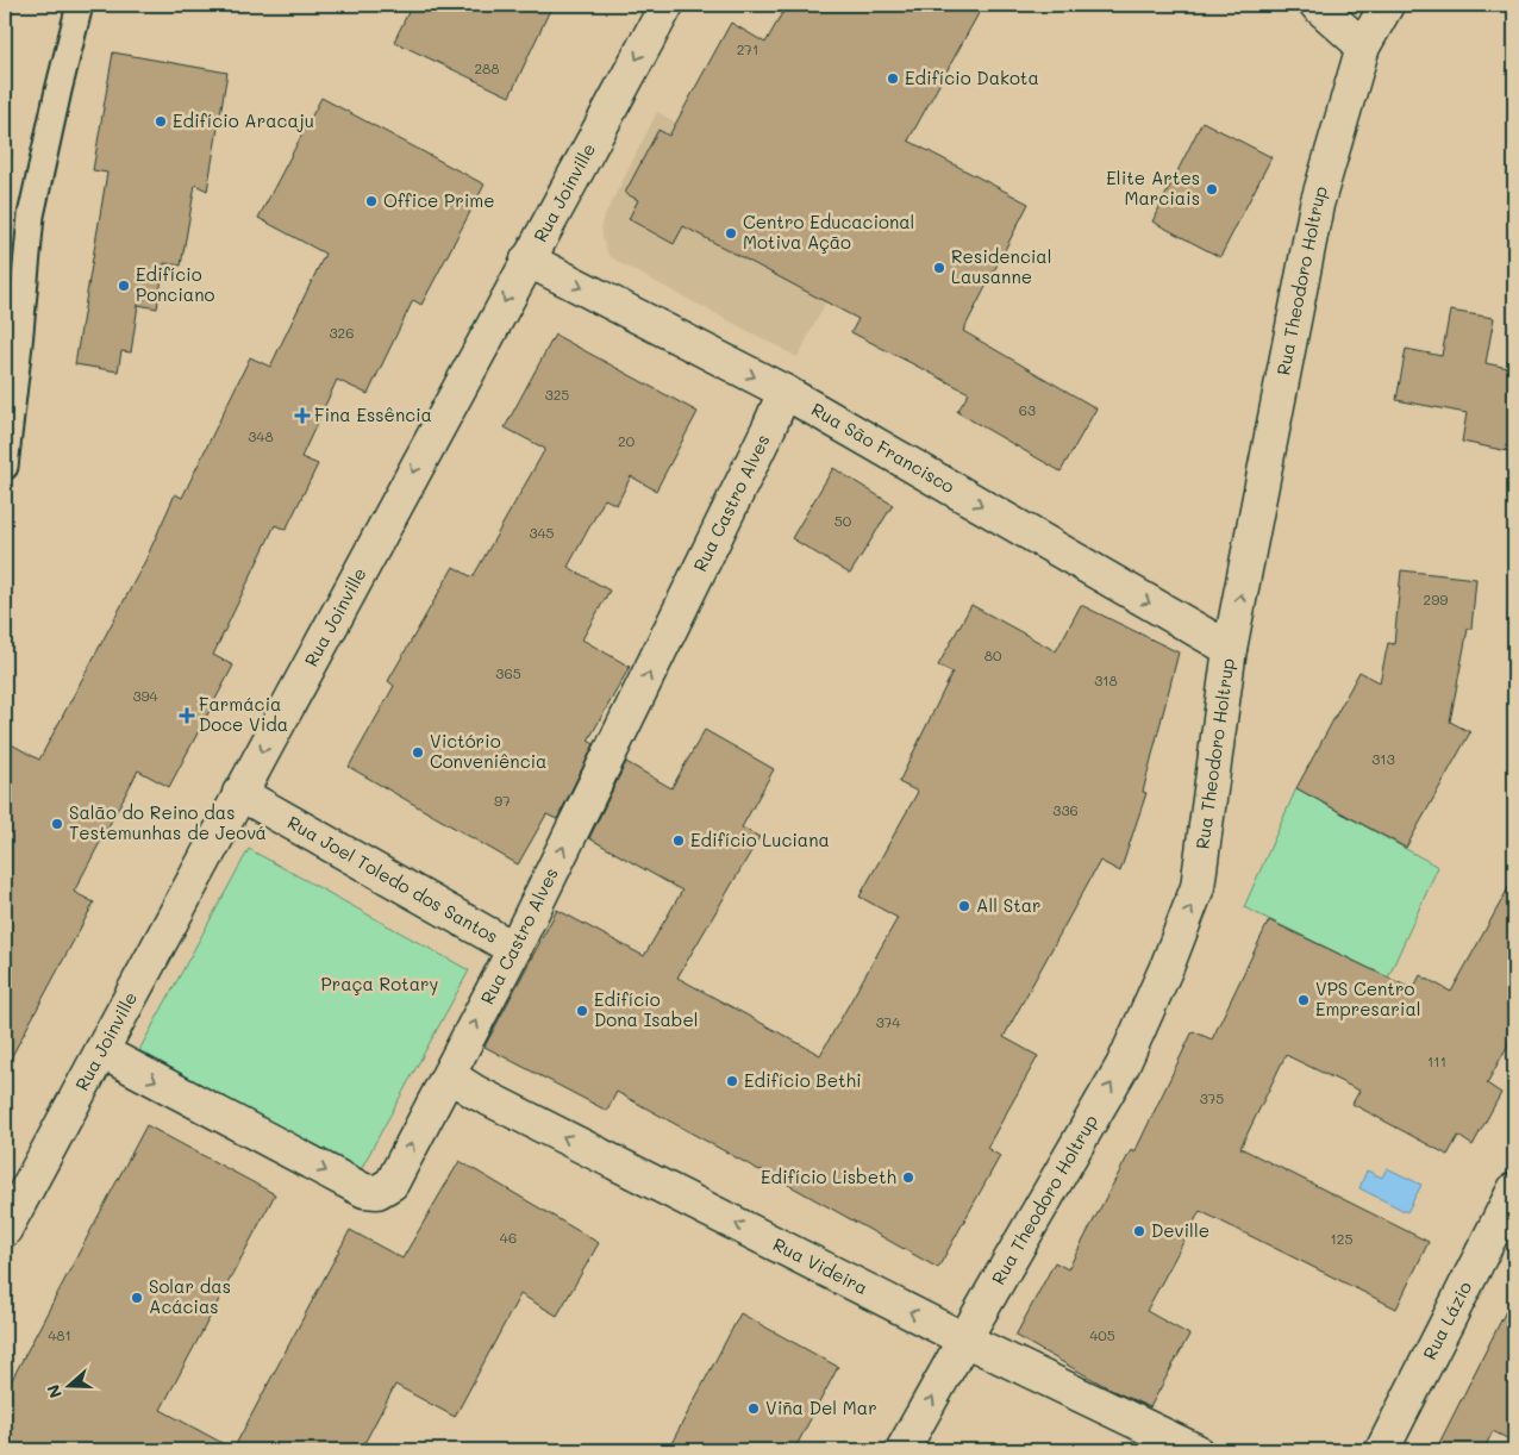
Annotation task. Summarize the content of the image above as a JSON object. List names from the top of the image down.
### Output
{
  "streets": {
    "street": [
      "Rua Joinville",
      "Rua Theodoro Holtrup",
      "Rua São Francisco",
      "Rua Castro Alves",
      "Rua Joel Toledo dos Santos",
      "Rua Videira",
      "Rua Lázio"
    ]
  },
  "crossings": [
    ["Rua Joinville", "Rua São Francisco"],
    ["Rua Joinville", "Rua Castro Alves"],
    ["Rua Joinville", "Rua Joel Toledo dos Santos"],
    ["Rua Theodoro Holtrup", "Rua São Francisco"],
    ["Rua Theodoro Holtrup", "Rua Videira"],
    ["Rua São Francisco", "Rua Castro Alves"],
    ["Rua Castro Alves", "Rua Joel Toledo dos Santos"],
    ["Rua Castro Alves", "Rua Videira"]
  ],
  "one_way": [
    "Rua Joinville",
    "Rua Theodoro Holtrup",
    "Rua São Francisco",
    "Rua Videira"
  ],
  "parks": ["Praça Rotary"],
  "places": {
    "other": [
      "Edifício Dakota",
      "Edifício Aracaju",
      "Elite Artes Marciais",
      "Office Prime",
      "Centro Educacional Motiva Ação",
      "Residencial Lausanne",
      "Edifício Ponciano",
      "Victório Conveniência",
      "Salão do Reino das Testemunhas de Jeová",
      "Edifício Luciana",
      "All Star",
      "VPS Centro Empresarial",
      "Edifício Dona Isabel",
      "Edifício Bethi",
      "Edifício Lisbeth",
      "Deville",
      "Solar das Acácias",
      "Viña Del Mar"
    ],
    "health": ["Fina Essência", "Farmácia Doce Vida"]
  },
  "house_numbers": [
    "271",
    "288",
    "326",
    "325",
    "63",
    "348",
    "20",
    "50",
    "345",
    "299",
    "80",
    "365",
    "318",
    "394",
    "313",
    "97",
    "336",
    "374",
    "111",
    "375",
    "46",
    "125",
    "481",
    "405"
  ],
  "north": "left"
}
